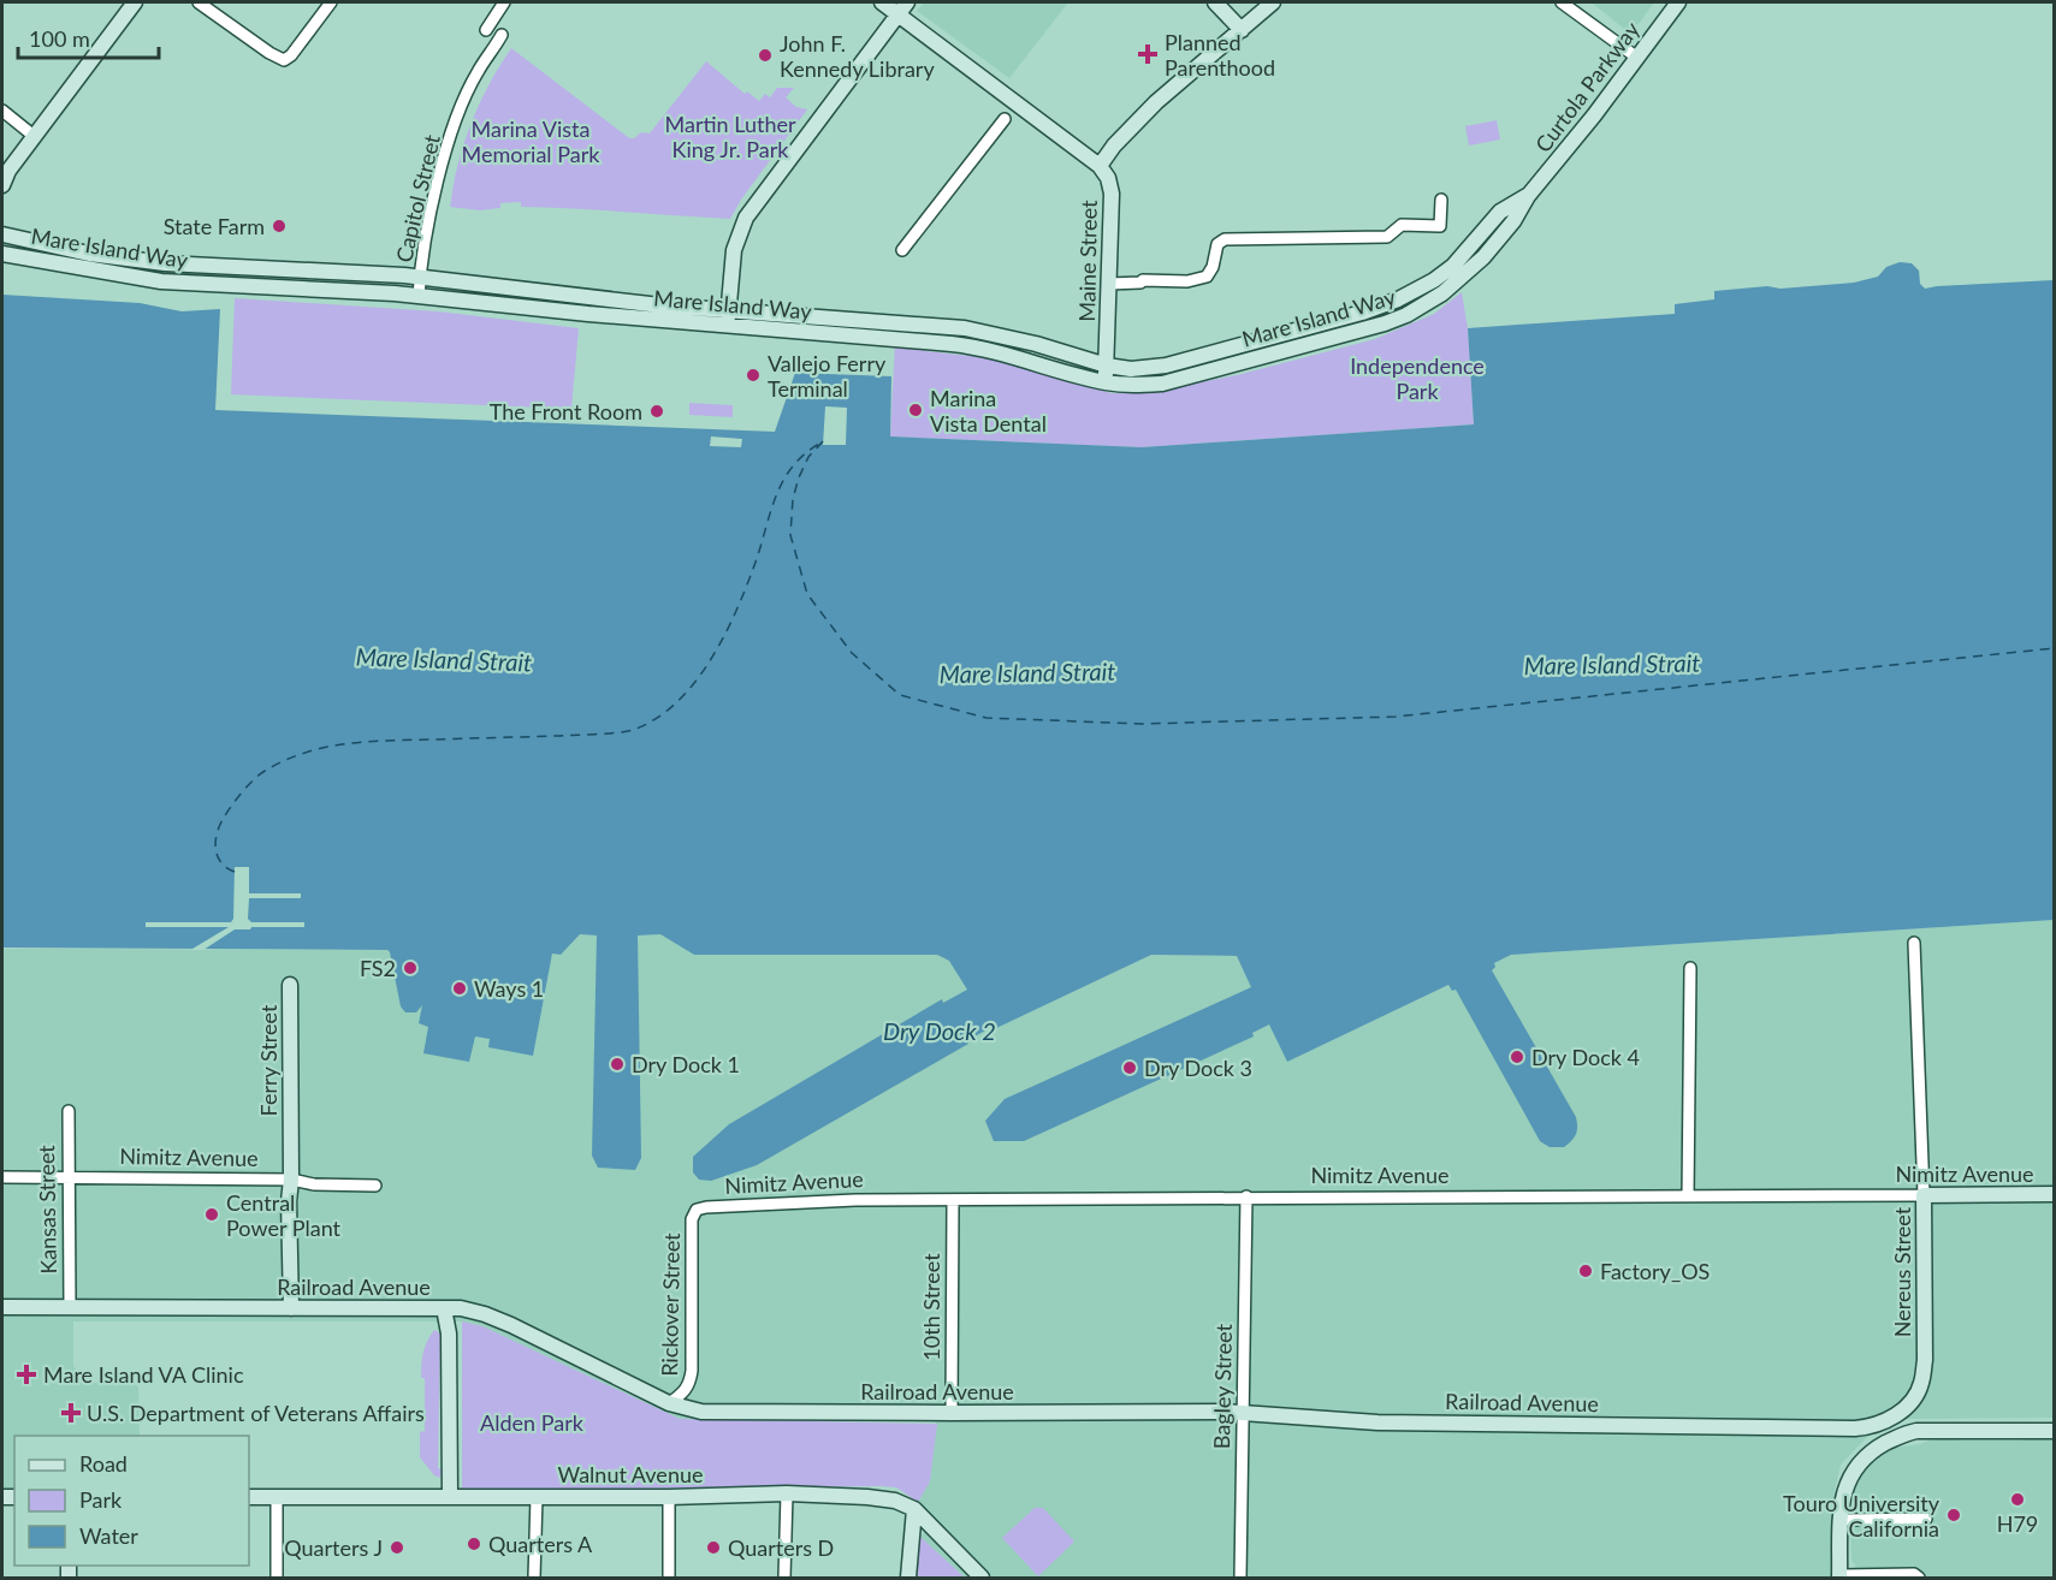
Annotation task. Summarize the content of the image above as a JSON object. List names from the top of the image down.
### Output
{
  "streets": {
    "street": [
      "Curtola Parkway",
      "Capitol Street",
      "Mare Island Way",
      "Maine Street",
      "Ferry Street",
      "Nimitz Avenue",
      "Kansas Street",
      "Nereus Street",
      "Railroad Avenue",
      "Rickover Street",
      "10th Street",
      "Bagley Street",
      "Walnut Avenue"
    ]
  },
  "crossings": [
    ["Curtola Parkway", "Mare Island Way"],
    ["Capitol Street", "Mare Island Way"],
    ["Mare Island Way", "Maine Street"],
    ["Ferry Street", "Nimitz Avenue"],
    ["Ferry Street", "Railroad Avenue"],
    ["Nimitz Avenue", "Kansas Street"],
    ["Nimitz Avenue", "Nereus Street"],
    ["Nimitz Avenue", "Rickover Street"],
    ["Nimitz Avenue", "10th Street"],
    ["Nimitz Avenue", "Bagley Street"],
    ["Kansas Street", "Railroad Avenue"],
    ["Nereus Street", "Railroad Avenue"],
    ["Railroad Avenue", "Rickover Street"],
    ["Railroad Avenue", "10th Street"],
    ["Railroad Avenue", "Bagley Street"]
  ],
  "water": ["Mare Island Strait", "Dry Dock 2"],
  "parks": [
    "Martin Luther King Jr. Park",
    "Marina Vista Memorial Park",
    "Independence Park",
    "Alden Park"
  ],
  "places": {
    "health": ["Planned Parenthood", "Mare Island VA Clinic", "U.S. Department of Veterans Affairs"],
    "other": [
      "John F. Kennedy Library",
      "State Farm",
      "Vallejo Ferry Terminal",
      "Marina Vista Dental",
      "The Front Room",
      "FS2",
      "Ways 1",
      "Dry Dock 4",
      "Dry Dock 1",
      "Dry Dock 3",
      "Central Power Plant",
      "Factory_OS",
      "H79",
      "Touro University California",
      "Quarters A",
      "Quarters J",
      "Quarters D"
    ]
  },
  "legend": ["Road", "Park", "Water"],
  "scale_bar": "100 m"
}
